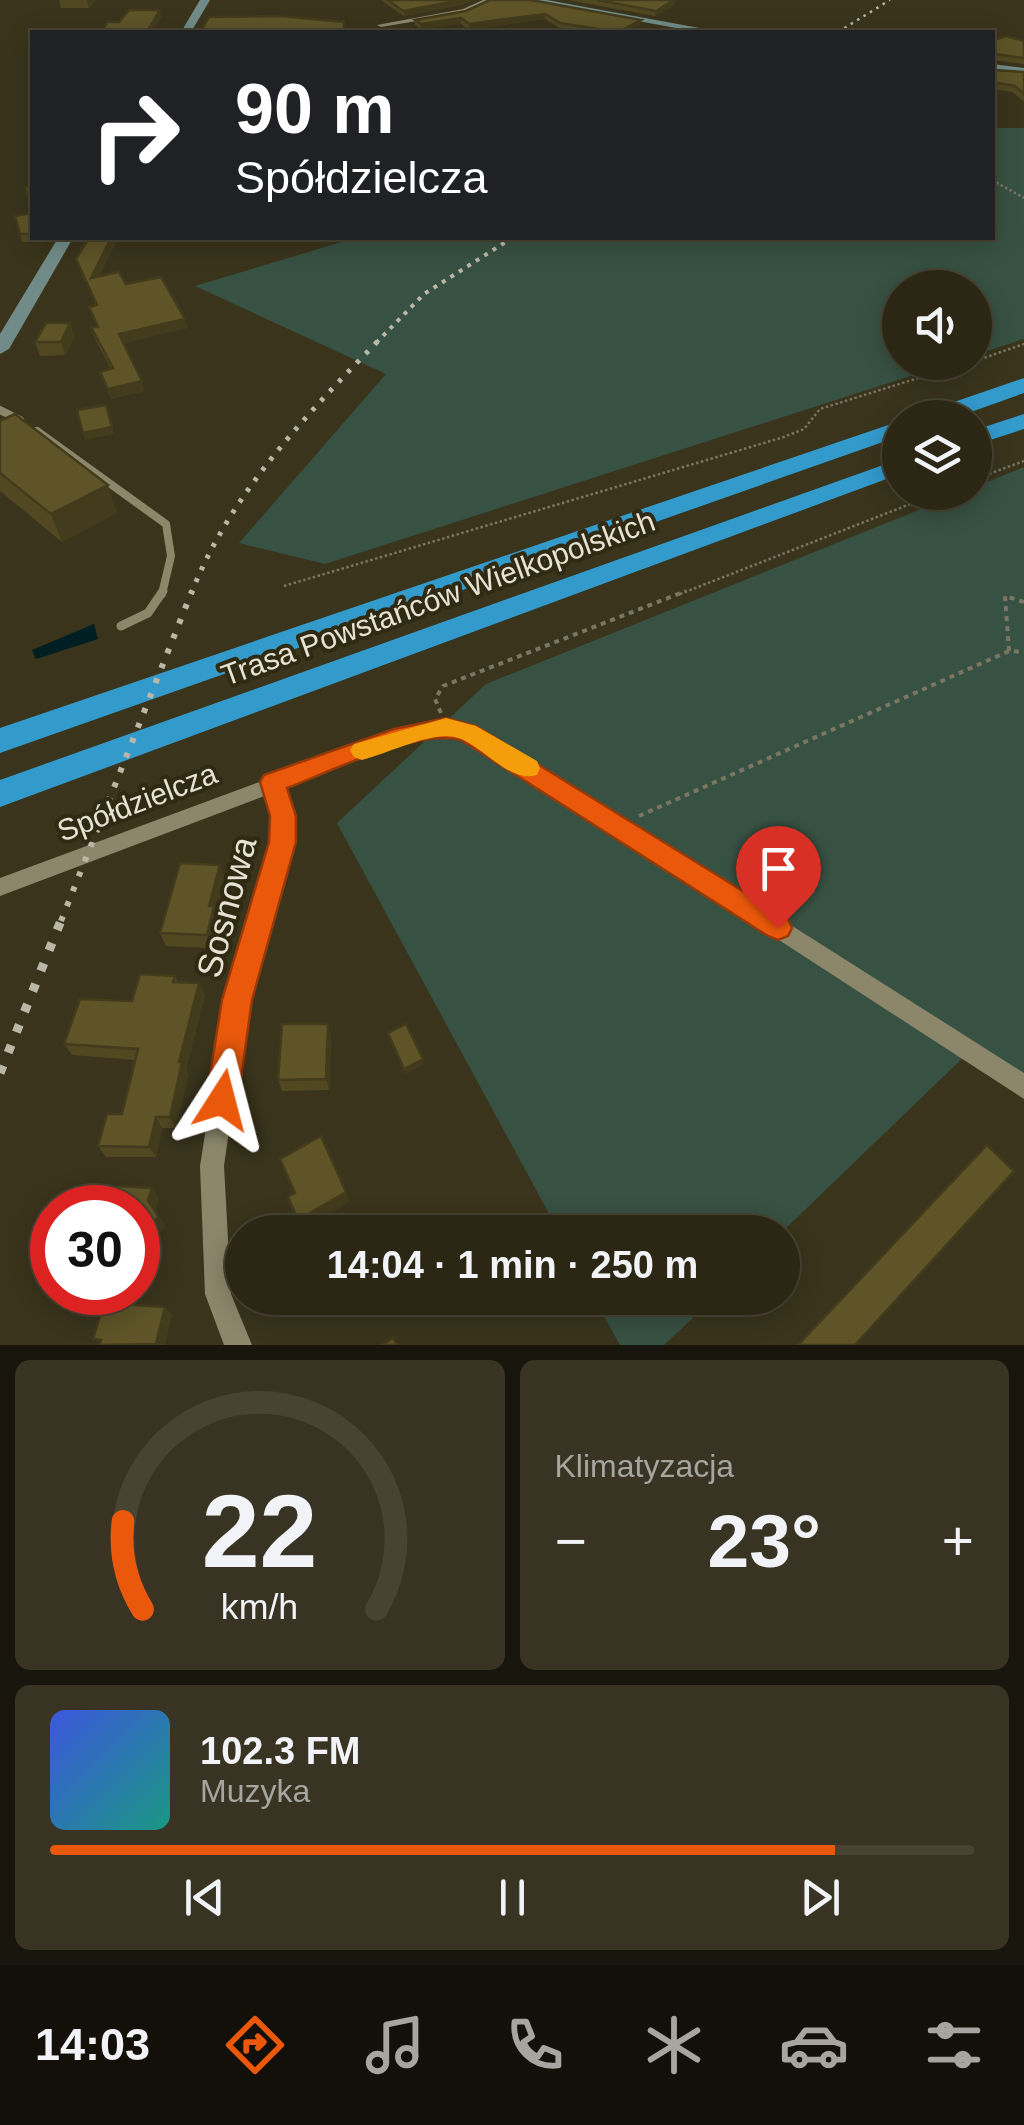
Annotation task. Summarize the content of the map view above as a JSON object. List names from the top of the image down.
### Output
{
  "streets": {
    "highway": ["Trasa Powstańców Wielkopolskich"],
    "street": ["Spółdzielcza", "Sosnowa"]
  },
  "crossings": [
    ["Spółdzielcza", "Sosnowa"]
  ],
  "page": {
    "turn": ["90 m", "Spółdzielcza"],
    "limit": "30",
    "trip": "14:04 · 1 min · 250 m",
    "tile": "Klimatyzacja",
    "heat": ["−", "23°", "+"],
    "song": ["102.3 FM", "Muzyka"],
    "tabs": "14:03",
    "gauge": ["22", "km/h"]
  }
}
